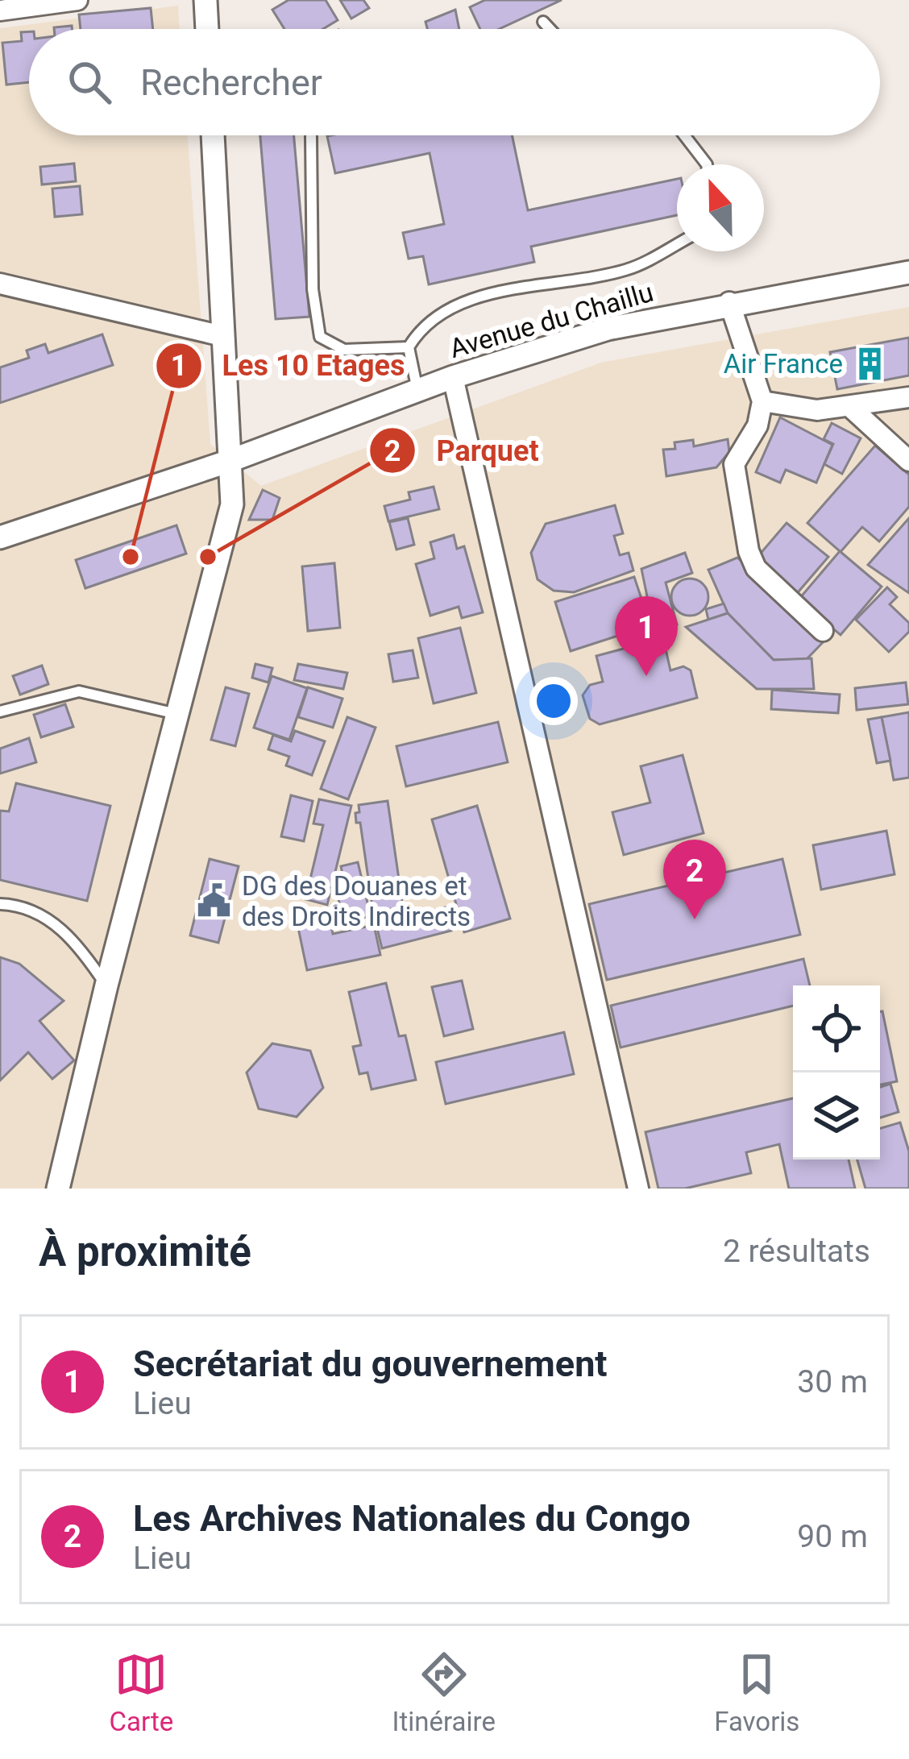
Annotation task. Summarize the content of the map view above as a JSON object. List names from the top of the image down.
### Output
{
  "streets": {
    "street": ["Avenue du Chaillu"]
  },
  "places": {
    "building": ["Air France"],
    "other": ["Les 10 Etages", "Parquet"],
    "public building": ["DG des Douanes et des Droits Indirects"]
  },
  "north": "top",
  "page": {
    "search": "Rechercher",
    "pins": ["1", "2"],
    "heading": ["À proximité", "2 résultats"],
    "list": [
      {
        "mark": "1",
        "name": "Secrétariat du gouvernement",
        "note": "Lieu",
        "value": "30 m"
      },
      {
        "mark": "2",
        "name": "Les Archives Nationales du Congo",
        "note": "Lieu",
        "value": "90 m"
      }
    ],
    "nav": ["Carte", "Itinéraire", "Favoris"]
  }
}
